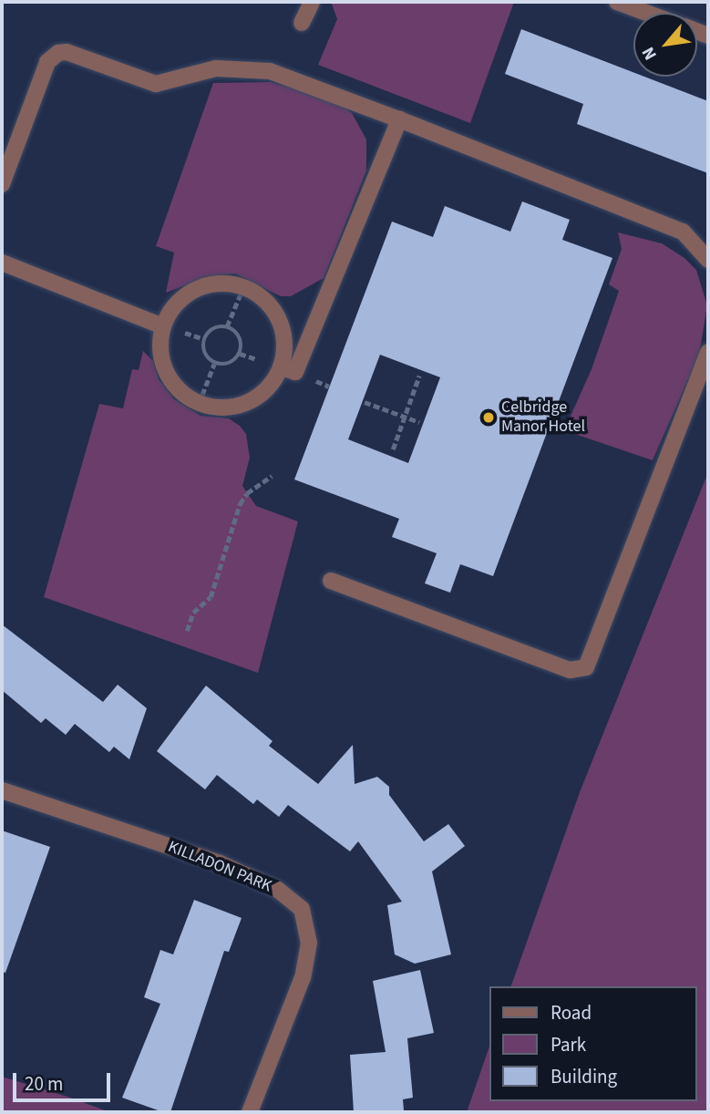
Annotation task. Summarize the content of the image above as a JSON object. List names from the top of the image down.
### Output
{
  "streets": {
    "street": ["KILLADON PARK"]
  },
  "places": ["Celbridge Manor Hotel"],
  "legend": ["Road", "Park", "Building"],
  "scale_bar": "20 m",
  "north": "bottom left"
}
